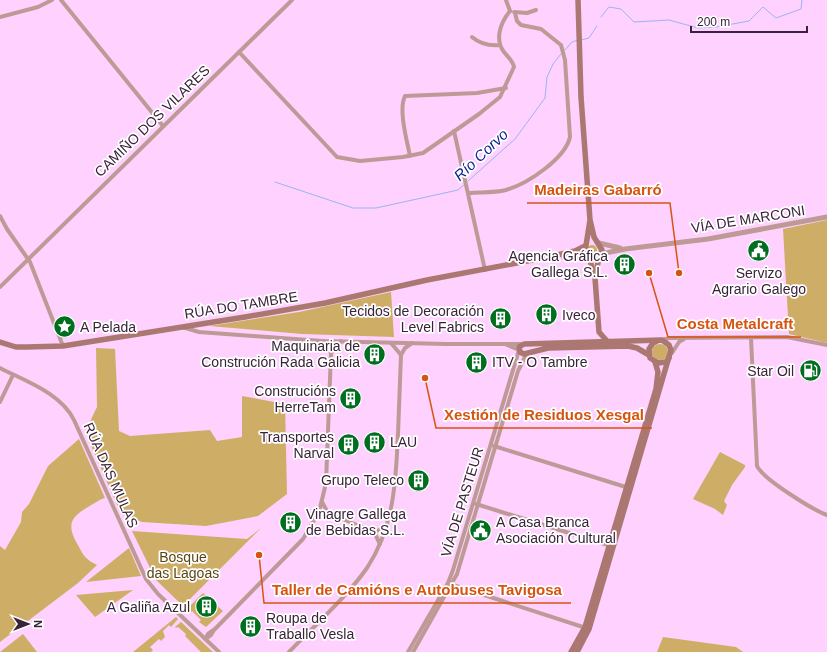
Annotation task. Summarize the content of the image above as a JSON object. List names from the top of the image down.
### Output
{
  "streets": {
    "main road": ["RÚA DO TAMBRE"],
    "street": [
      "CAMIÑO DOS VILARES",
      "VÍA DE MARCONI",
      "RÚA DAS MULAS",
      "VÍA DE PASTEUR"
    ]
  },
  "water": ["Río Corvo"],
  "parks": ["Bosque das Lagoas"],
  "places": {
    "public building": ["Servizo Agrario Galego", "A Casa Branca Asociación Cultural"],
    "building": [
      "Agencia Gráfica Gallega S.L.",
      "Iveco",
      "Tecidos de Decoración Level Fabrics",
      "Maquinaria de Construción Rada Galicia",
      "ITV - O Tambre",
      "Construcións HerreTam",
      "LAU",
      "Transportes Narval",
      "Grupo Teleco",
      "Vinagre Gallega de Bebidas S.L.",
      "A Galiña Azul",
      "Roupa de Traballo Vesla"
    ],
    "other": [
      "Costa Metalcraft",
      "Madeiras Gabarró",
      "Xestión de Residuos Xesgal",
      "Taller de Camións e Autobuses Tavigosa"
    ],
    "place": ["A Pelada"],
    "fuel station": ["Star Oil"]
  },
  "scale_bar": "200 m",
  "north": "right"
}
